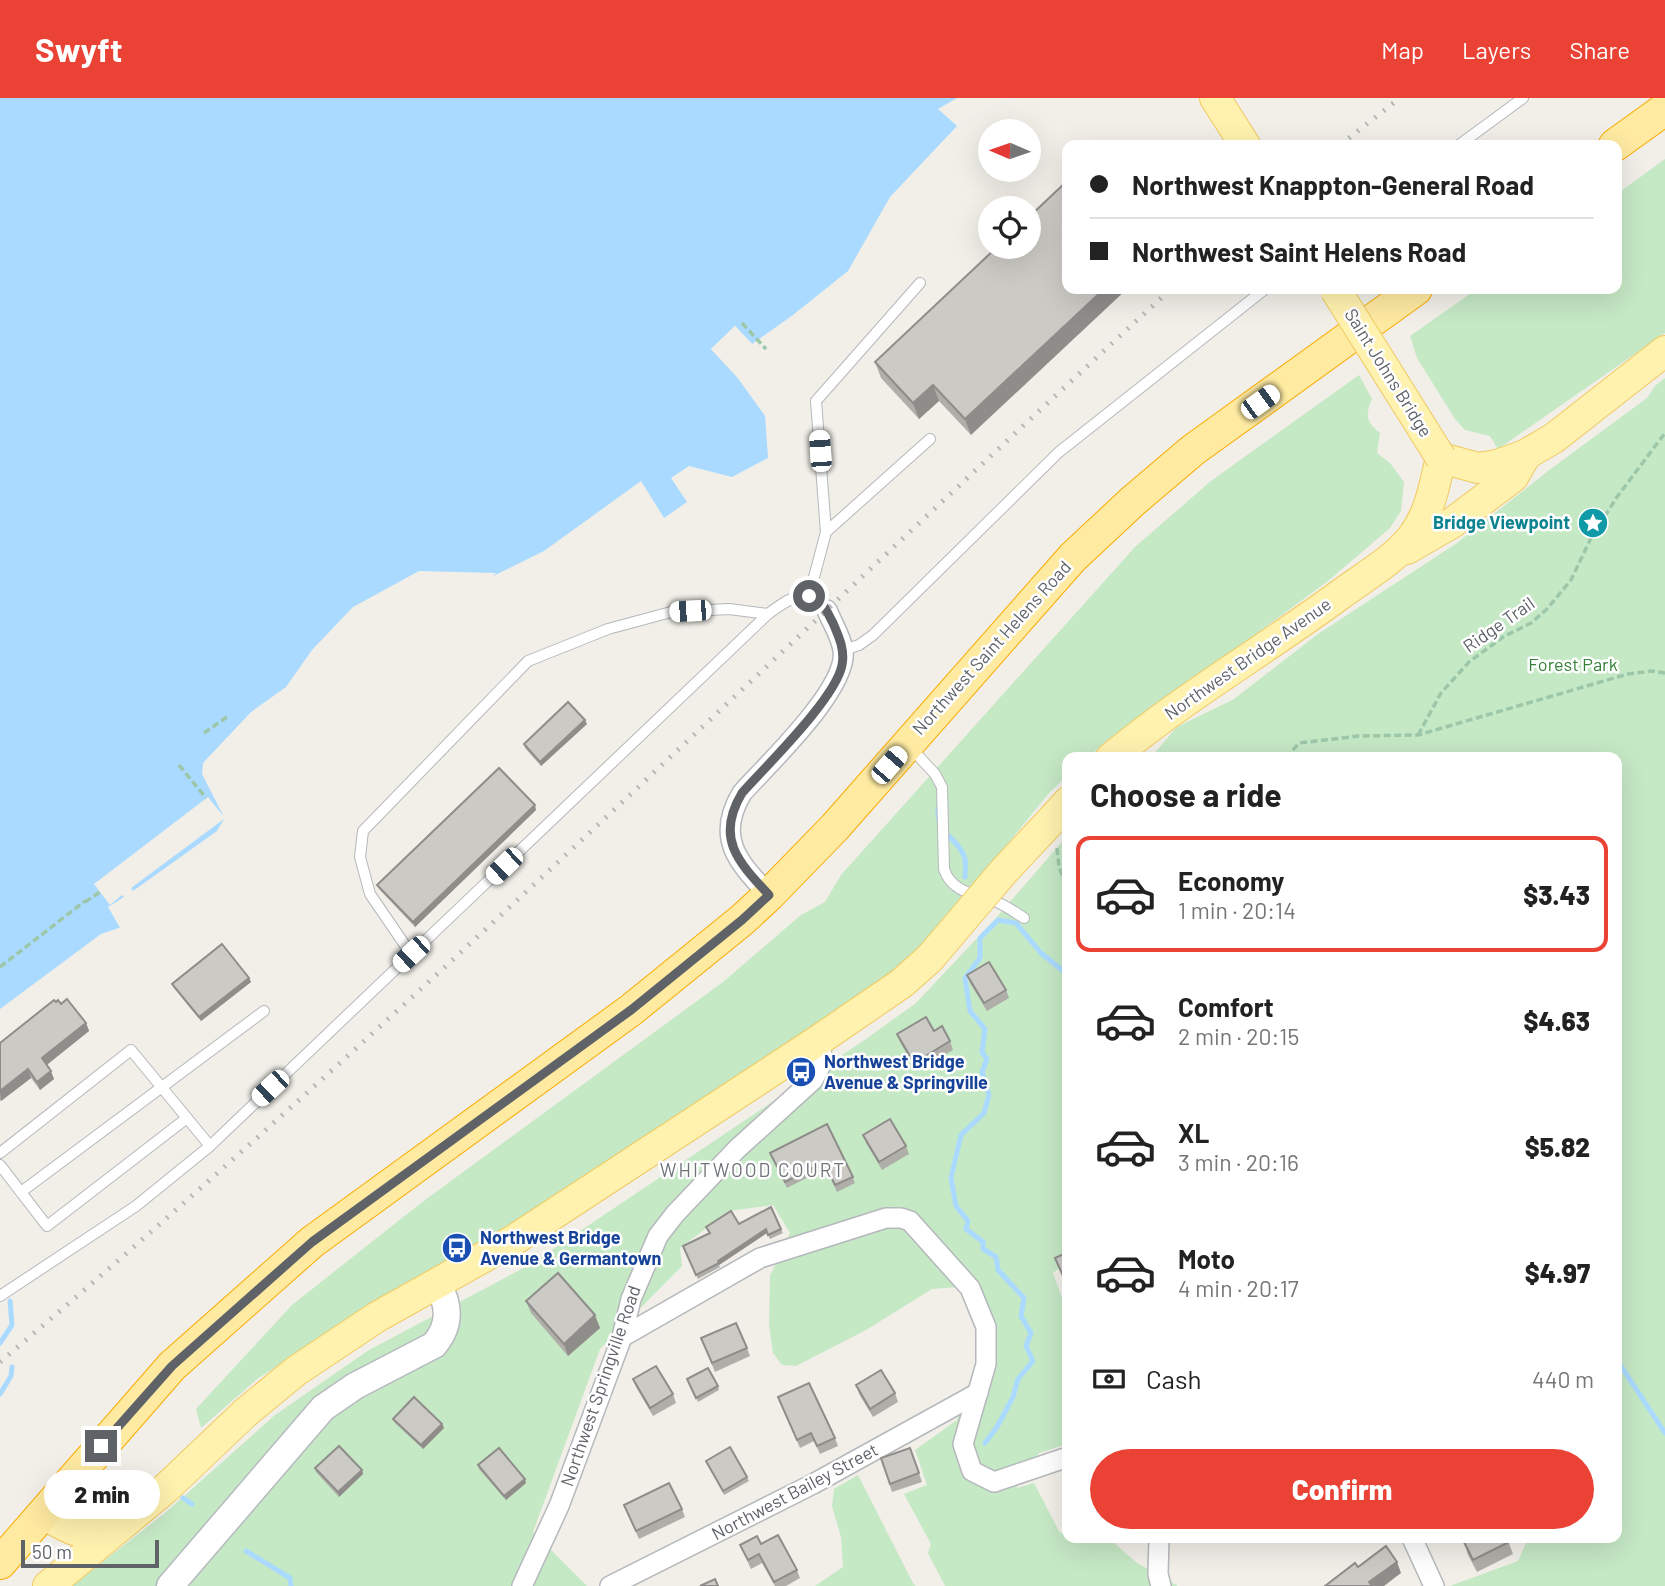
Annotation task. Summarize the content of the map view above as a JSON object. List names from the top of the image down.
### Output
{
  "streets": {
    "highway": ["Northwest Saint Helens Road"],
    "main road": ["Saint Johns Bridge", "Northwest Bridge Avenue"],
    "street": ["Northwest Springville Road", "Northwest Bailey Street"],
    "path": ["Ridge Trail"]
  },
  "crossings": [
    ["Saint Johns Bridge", "Northwest Bridge Avenue"]
  ],
  "districts": ["WHITWOOD COURT"],
  "parks": ["Forest Park"],
  "places": {
    "place": ["Bridge Viewpoint"],
    "bus stop": ["Northwest Bridge Avenue & Springville", "Northwest Bridge Avenue & Germantown"]
  },
  "scale_bar": "50 m",
  "north": "left",
  "page": {
    "header": "Swyft",
    "nav": ["Map", "Layers", "Share"],
    "banner": ["Northwest Knappton-General Road", "Northwest Saint Helens Road"],
    "heading": "Choose a ride",
    "list": [
      {
        "name": "Economy",
        "note": "1 min · 20:14",
        "value": "$3.43"
      },
      {
        "name": "Comfort",
        "note": "2 min · 20:15",
        "value": "$4.63"
      },
      {
        "name": "XL",
        "note": "3 min · 20:16",
        "value": "$5.82"
      },
      {
        "name": "Moto",
        "note": "4 min · 20:17",
        "value": "$4.97"
      }
    ],
    "pay": ["Cash", "440 m"],
    "buttons": "Confirm",
    "bubble": "2 min",
    "scale": "50 m"
  }
}
